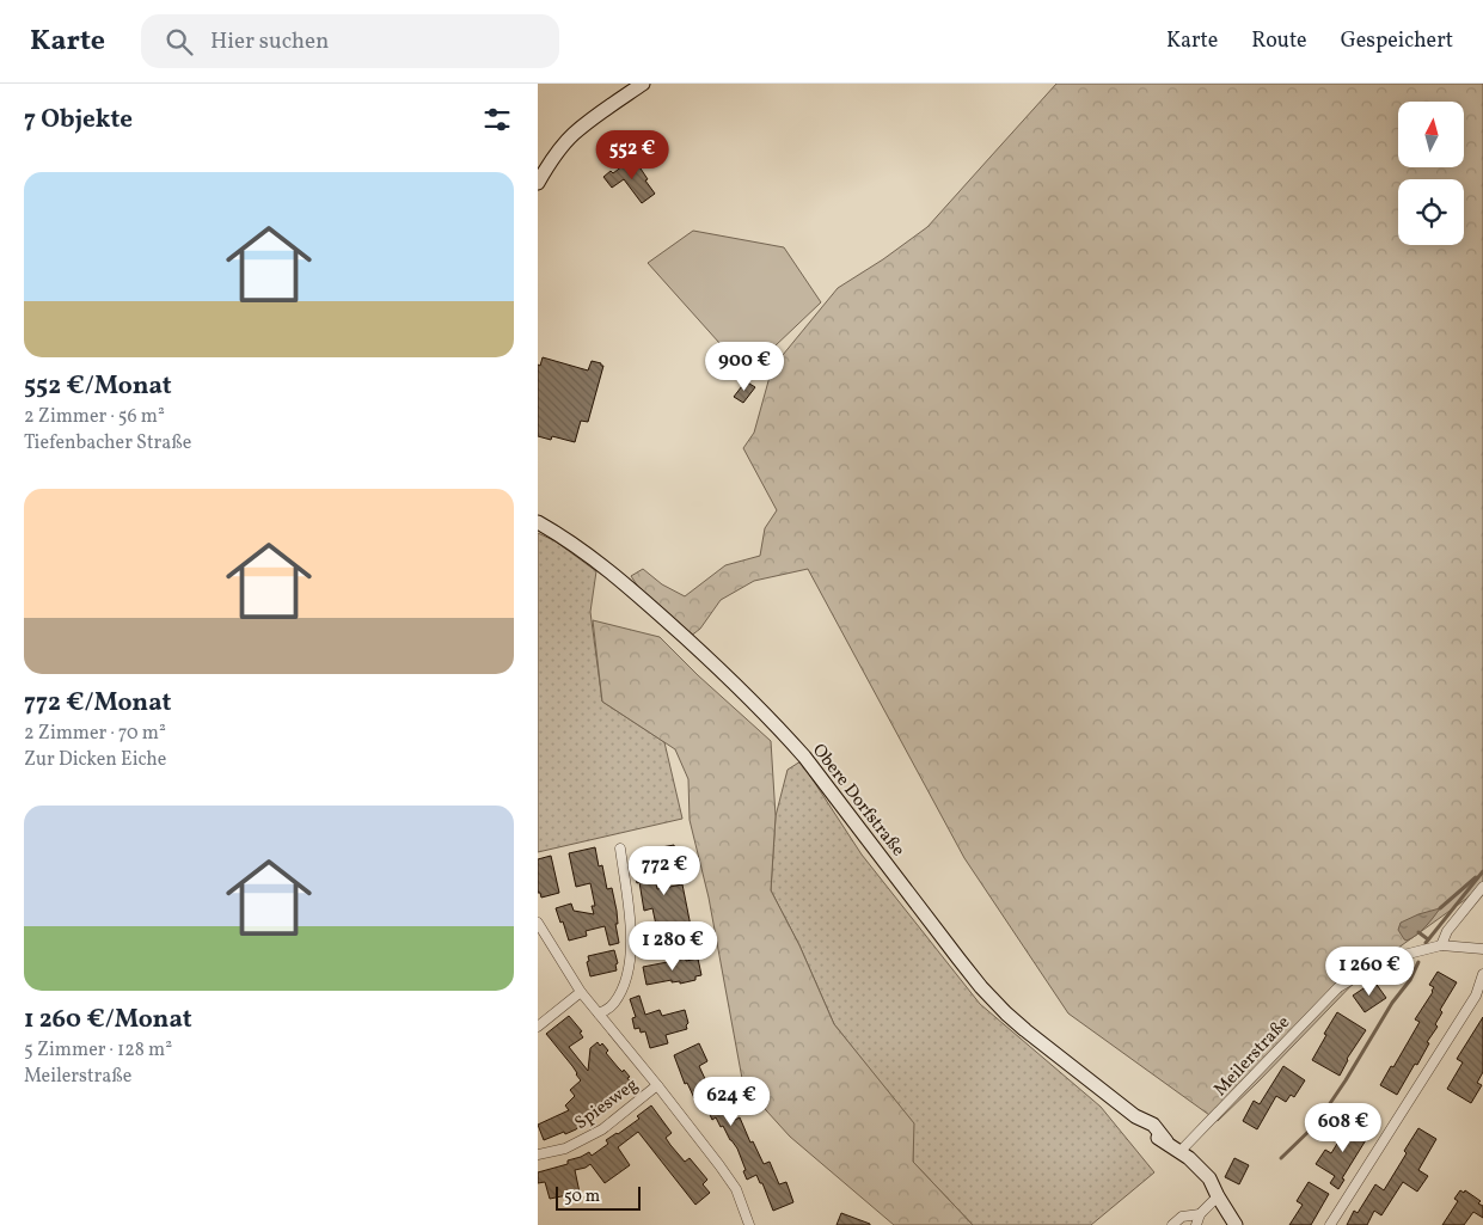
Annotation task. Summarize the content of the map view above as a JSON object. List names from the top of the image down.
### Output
{
  "streets": {
    "street": ["Obere Dorfstraße", "Meilerstraße", "Spiesweg"]
  },
  "crossings": [
    ["Obere Dorfstraße", "Meilerstraße"]
  ],
  "scale_bar": "50 m",
  "north": "top",
  "page": {
    "header": "Karte",
    "search": "Hier suchen",
    "nav": ["Karte", "Route", "Gespeichert"],
    "heading": "7 Objekte",
    "price": [
      "552 €",
      "900 €",
      "772 €",
      "1 280 €",
      "1 260 €",
      "624 €",
      "608 €"
    ],
    "list": [
      {
        "name": "552 €/Monat",
        "note": "2 Zimmer · 56 m² · Tiefenbacher Straße"
      },
      {
        "name": "772 €/Monat",
        "note": "2 Zimmer · 70 m² · Zur Dicken Eiche"
      },
      {
        "name": "1 260 €/Monat",
        "note": "5 Zimmer · 128 m² · Meilerstraße"
      }
    ],
    "scale": "50 m"
  }
}
